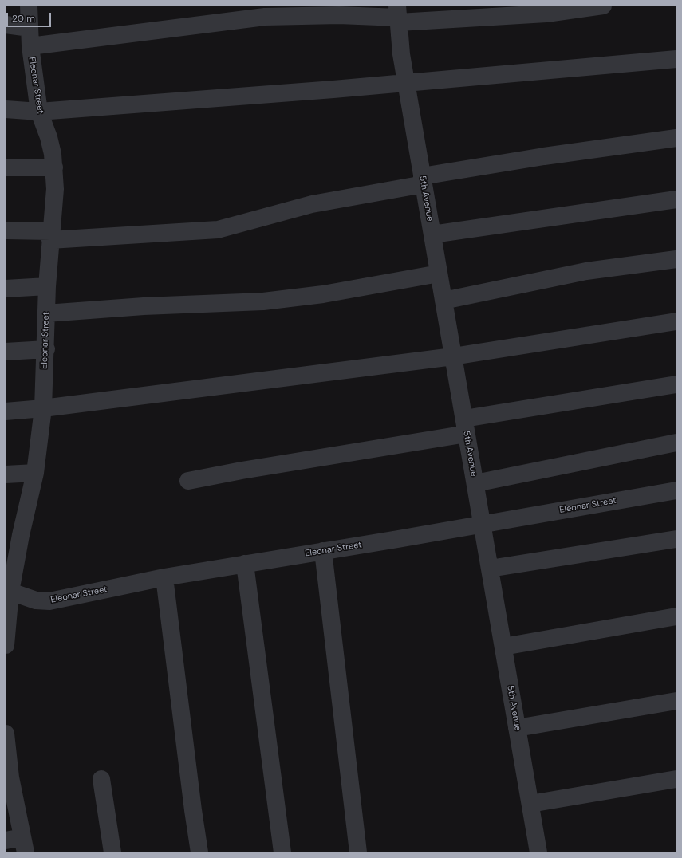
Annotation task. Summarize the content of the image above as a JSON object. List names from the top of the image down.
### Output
{
  "streets": {
    "street": ["Eleonar Street", "5th Avenue"]
  },
  "crossings": [
    ["Eleonar Street", "5th Avenue"]
  ],
  "scale_bar": "20 m"
}
